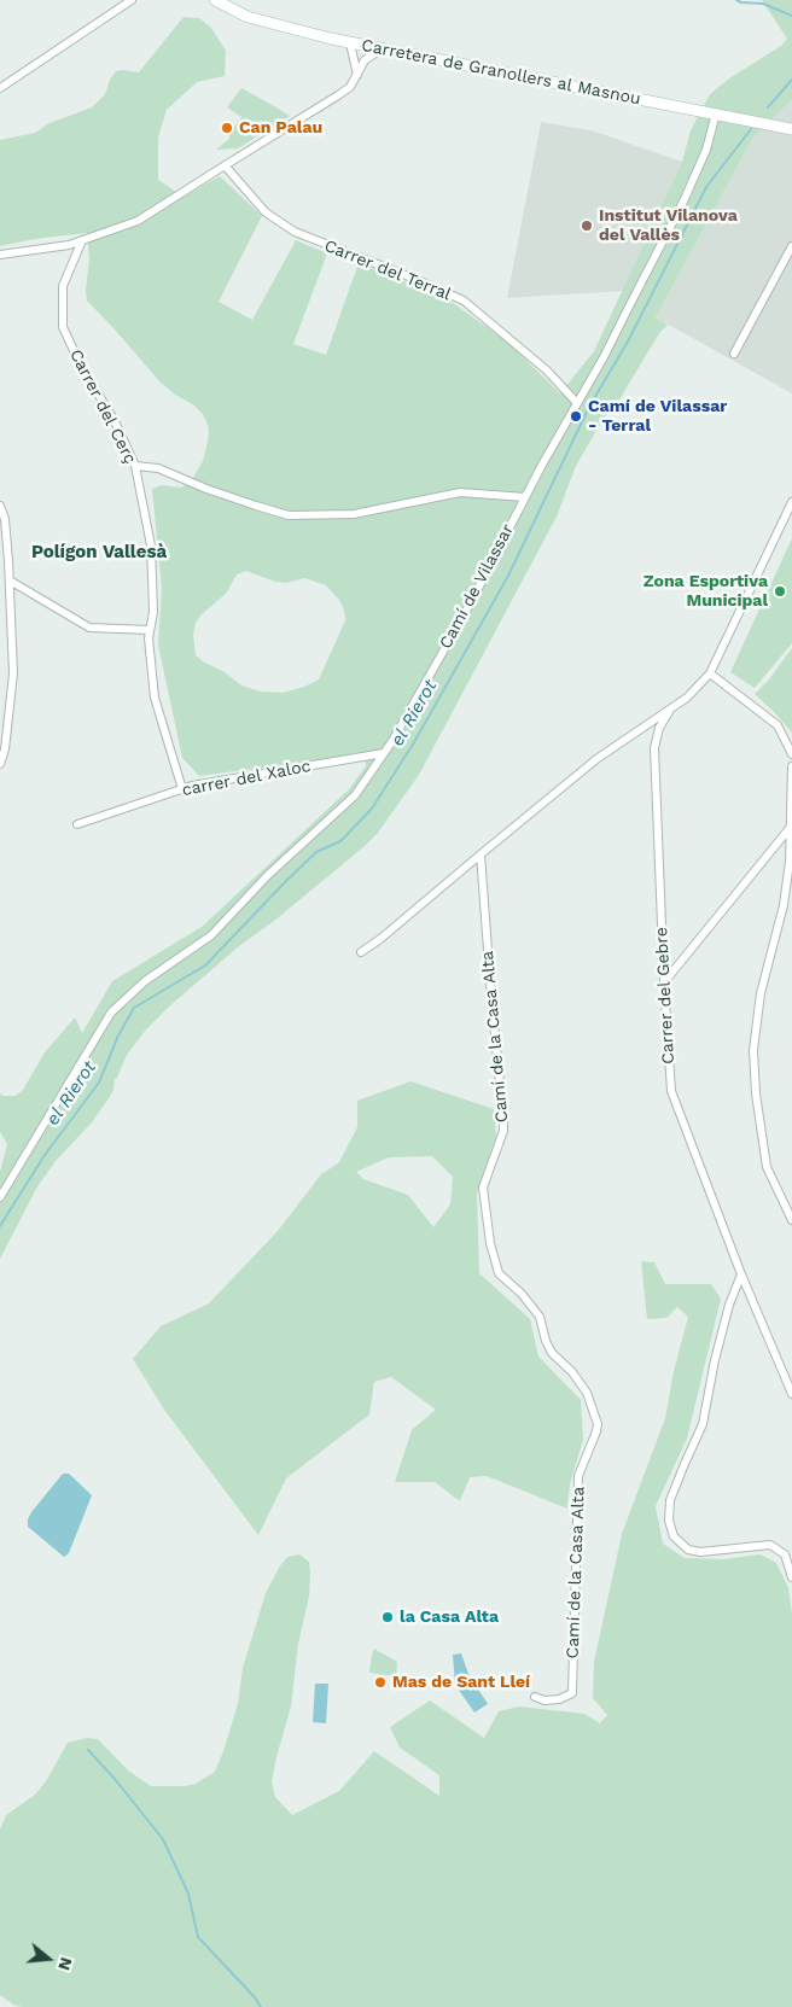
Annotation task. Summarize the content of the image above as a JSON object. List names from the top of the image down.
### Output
{
  "streets": {
    "main road": ["Carretera de Granollers al Masnou"],
    "street": [
      "Carrer del Terral",
      "Carrer del Cerç",
      "Camí de Vilassar",
      "carrer del Xaloc",
      "Carrer del Gebre",
      "Camí de la Casa Alta"
    ]
  },
  "crossings": [
    ["Carretera de Granollers al Masnou", "Camí de Vilassar"],
    ["Carrer del Terral", "Camí de Vilassar"],
    ["Carrer del Cerç", "carrer del Xaloc"],
    ["Camí de Vilassar", "carrer del Xaloc"]
  ],
  "districts": ["Polígon Vallesà"],
  "water": ["el Rierot"],
  "places": [
    "Can Palau",
    "Institut Vilanova del Vallès",
    "Camí de Vilassar - Terral",
    "Zona Esportiva Municipal",
    "la Casa Alta",
    "Mas de Sant Lleí"
  ],
  "north": "right"
}
